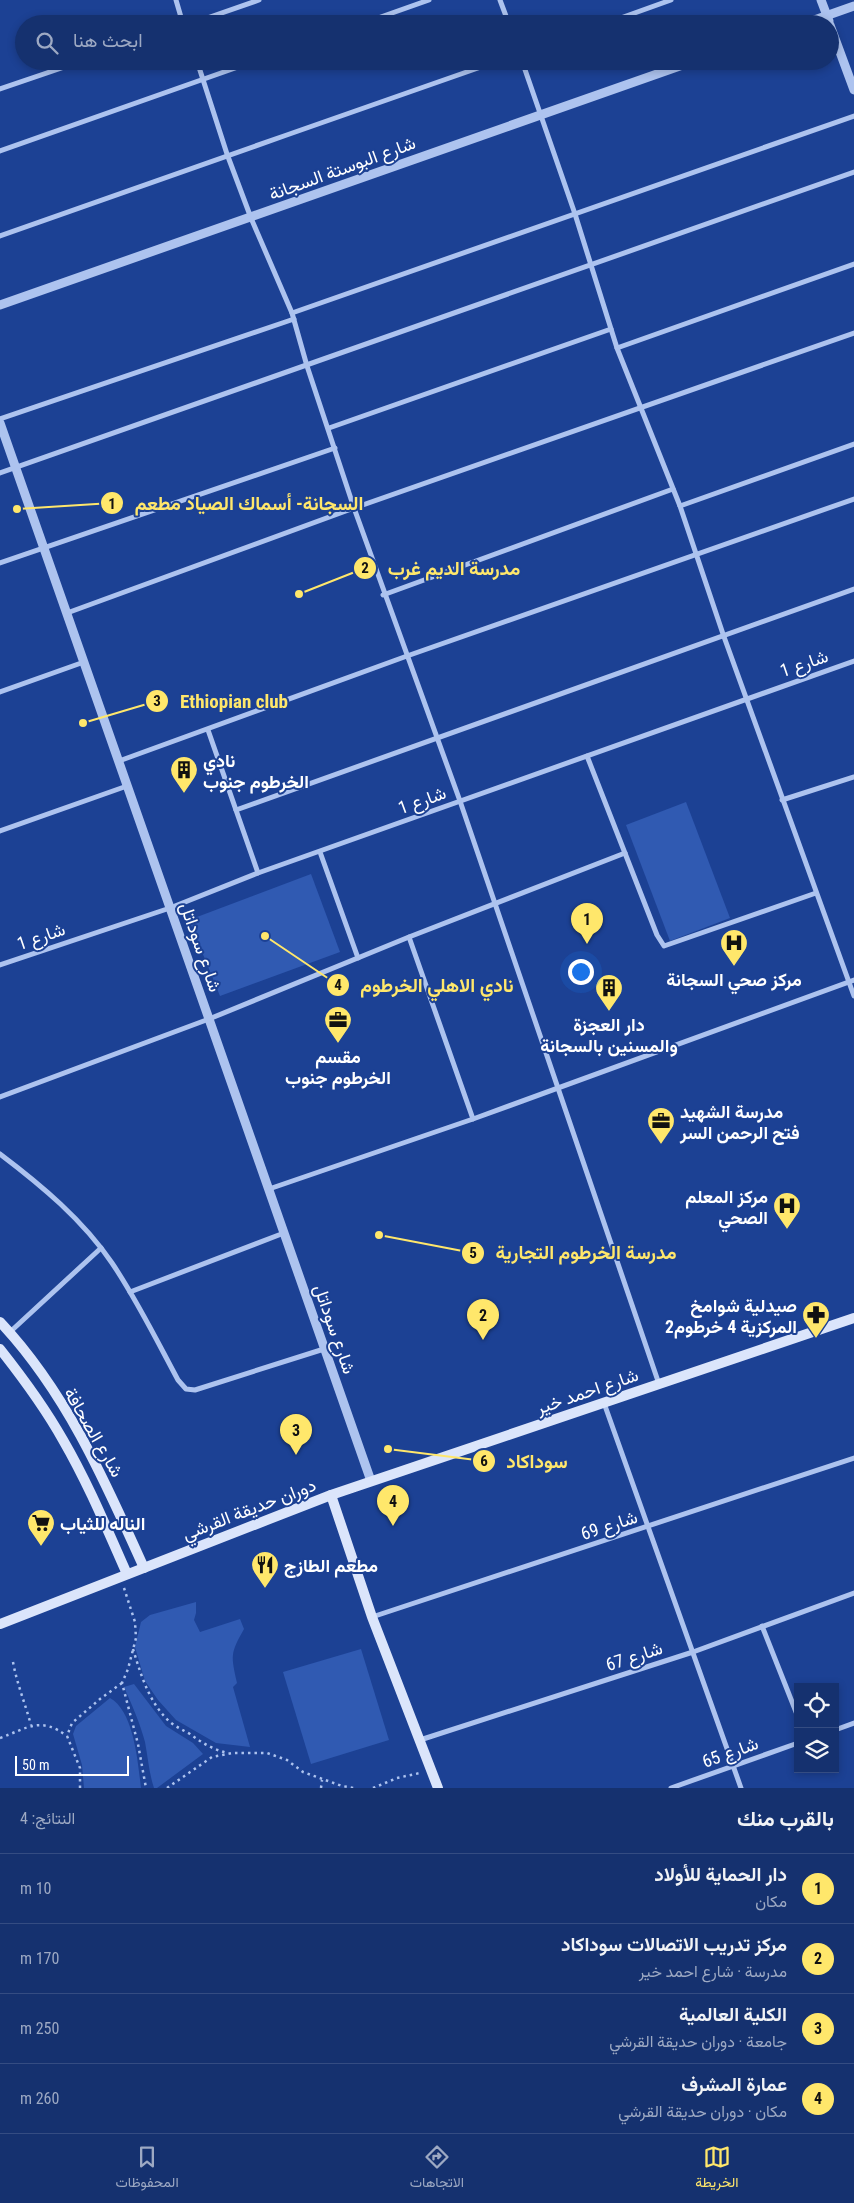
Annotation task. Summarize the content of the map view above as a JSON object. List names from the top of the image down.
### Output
{
  "streets": {
    "main road": ["شارع احمد خير", "شارع الصحافة", "دوران حديقة القرشي"],
    "street": [
      "شارع البوستة السجانة",
      "شارع 1",
      "شارع سوداتل",
      "شارع 69",
      "شارع 67",
      "شارع 65"
    ]
  },
  "crossings": [
    ["شارع 1", "شارع سوداتل"],
    ["شارع سوداتل", "شارع احمد خير"],
    ["شارع احمد خير", "دوران حديقة القرشي"],
    ["شارع الصحافة", "دوران حديقة القرشي"],
    ["دوران حديقة القرشي", "شارع 69"],
    ["دوران حديقة القرشي", "شارع 67"]
  ],
  "places": {
    "other": [
      "السجانة- أسماك الصياد مطعم",
      "مدرسة الديم غرب",
      "Ethiopian club",
      "نادي الاهلي الخرطوم",
      "مدرسة الخرطوم التجارية",
      "سوداكاد"
    ],
    "building": ["نادي الخرطوم جنوب", "دار العجزة والمسنين بالسجانة"],
    "hospital": ["مركز صحي السجانة", "مركز المعلم الصحي"],
    "office": ["مقسم الخرطوم جنوب", "مدرسة الشهيد فتح الرحمن السر"],
    "pharmacy": ["صيدلية شوامخ المركزية 4 خرطوم2"],
    "supermarket": ["الناله للثياب"],
    "restaurant": ["مطعم الطازج"]
  },
  "scale_bar": "50 m",
  "page": {
    "search": "ابحث هنا",
    "pins": [
      "1",
      "2",
      "3",
      "4"
    ],
    "scale": "50 m",
    "heading": ["بالقرب منك", "النتائج: 4"],
    "list": [
      {
        "mark": "1",
        "name": "دار الحماية للأولاد",
        "note": "مكان",
        "value": "10 m"
      },
      {
        "mark": "2",
        "name": "مركز تدريب الاتصالات سوداكاد",
        "note": "مدرسة · شارع احمد خير",
        "value": "170 m"
      },
      {
        "mark": "3",
        "name": "الكلية العالمية",
        "note": "جامعة · دوران حديقة القرشي",
        "value": "250 m"
      },
      {
        "mark": "4",
        "name": "عمارة المشرف",
        "note": "مكان · دوران حديقة القرشي",
        "value": "260 m"
      }
    ],
    "nav": ["الخريطة", "الاتجاهات", "المحفوظات"]
  }
}
